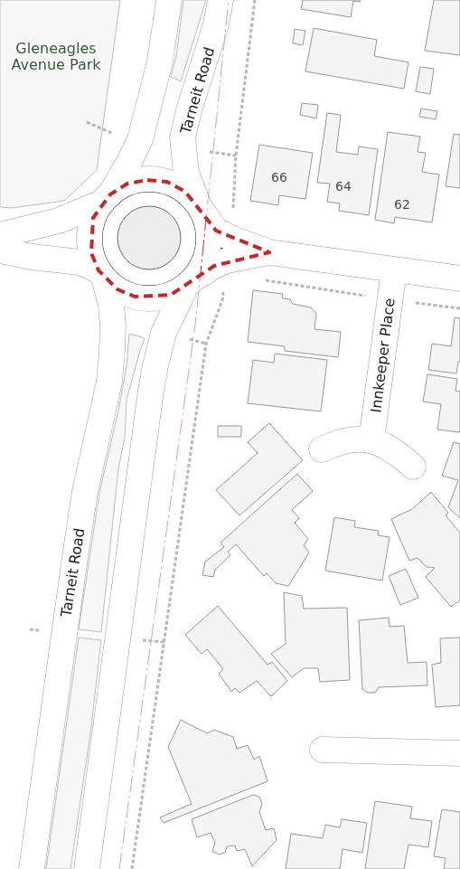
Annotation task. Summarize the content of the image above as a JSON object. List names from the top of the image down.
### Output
{
  "streets": {
    "main road": ["Tarneit Road", "Innkeeper Place"]
  },
  "parks": ["Gleneagles Avenue Park"],
  "house_numbers": ["66", "64", "62"]
}
